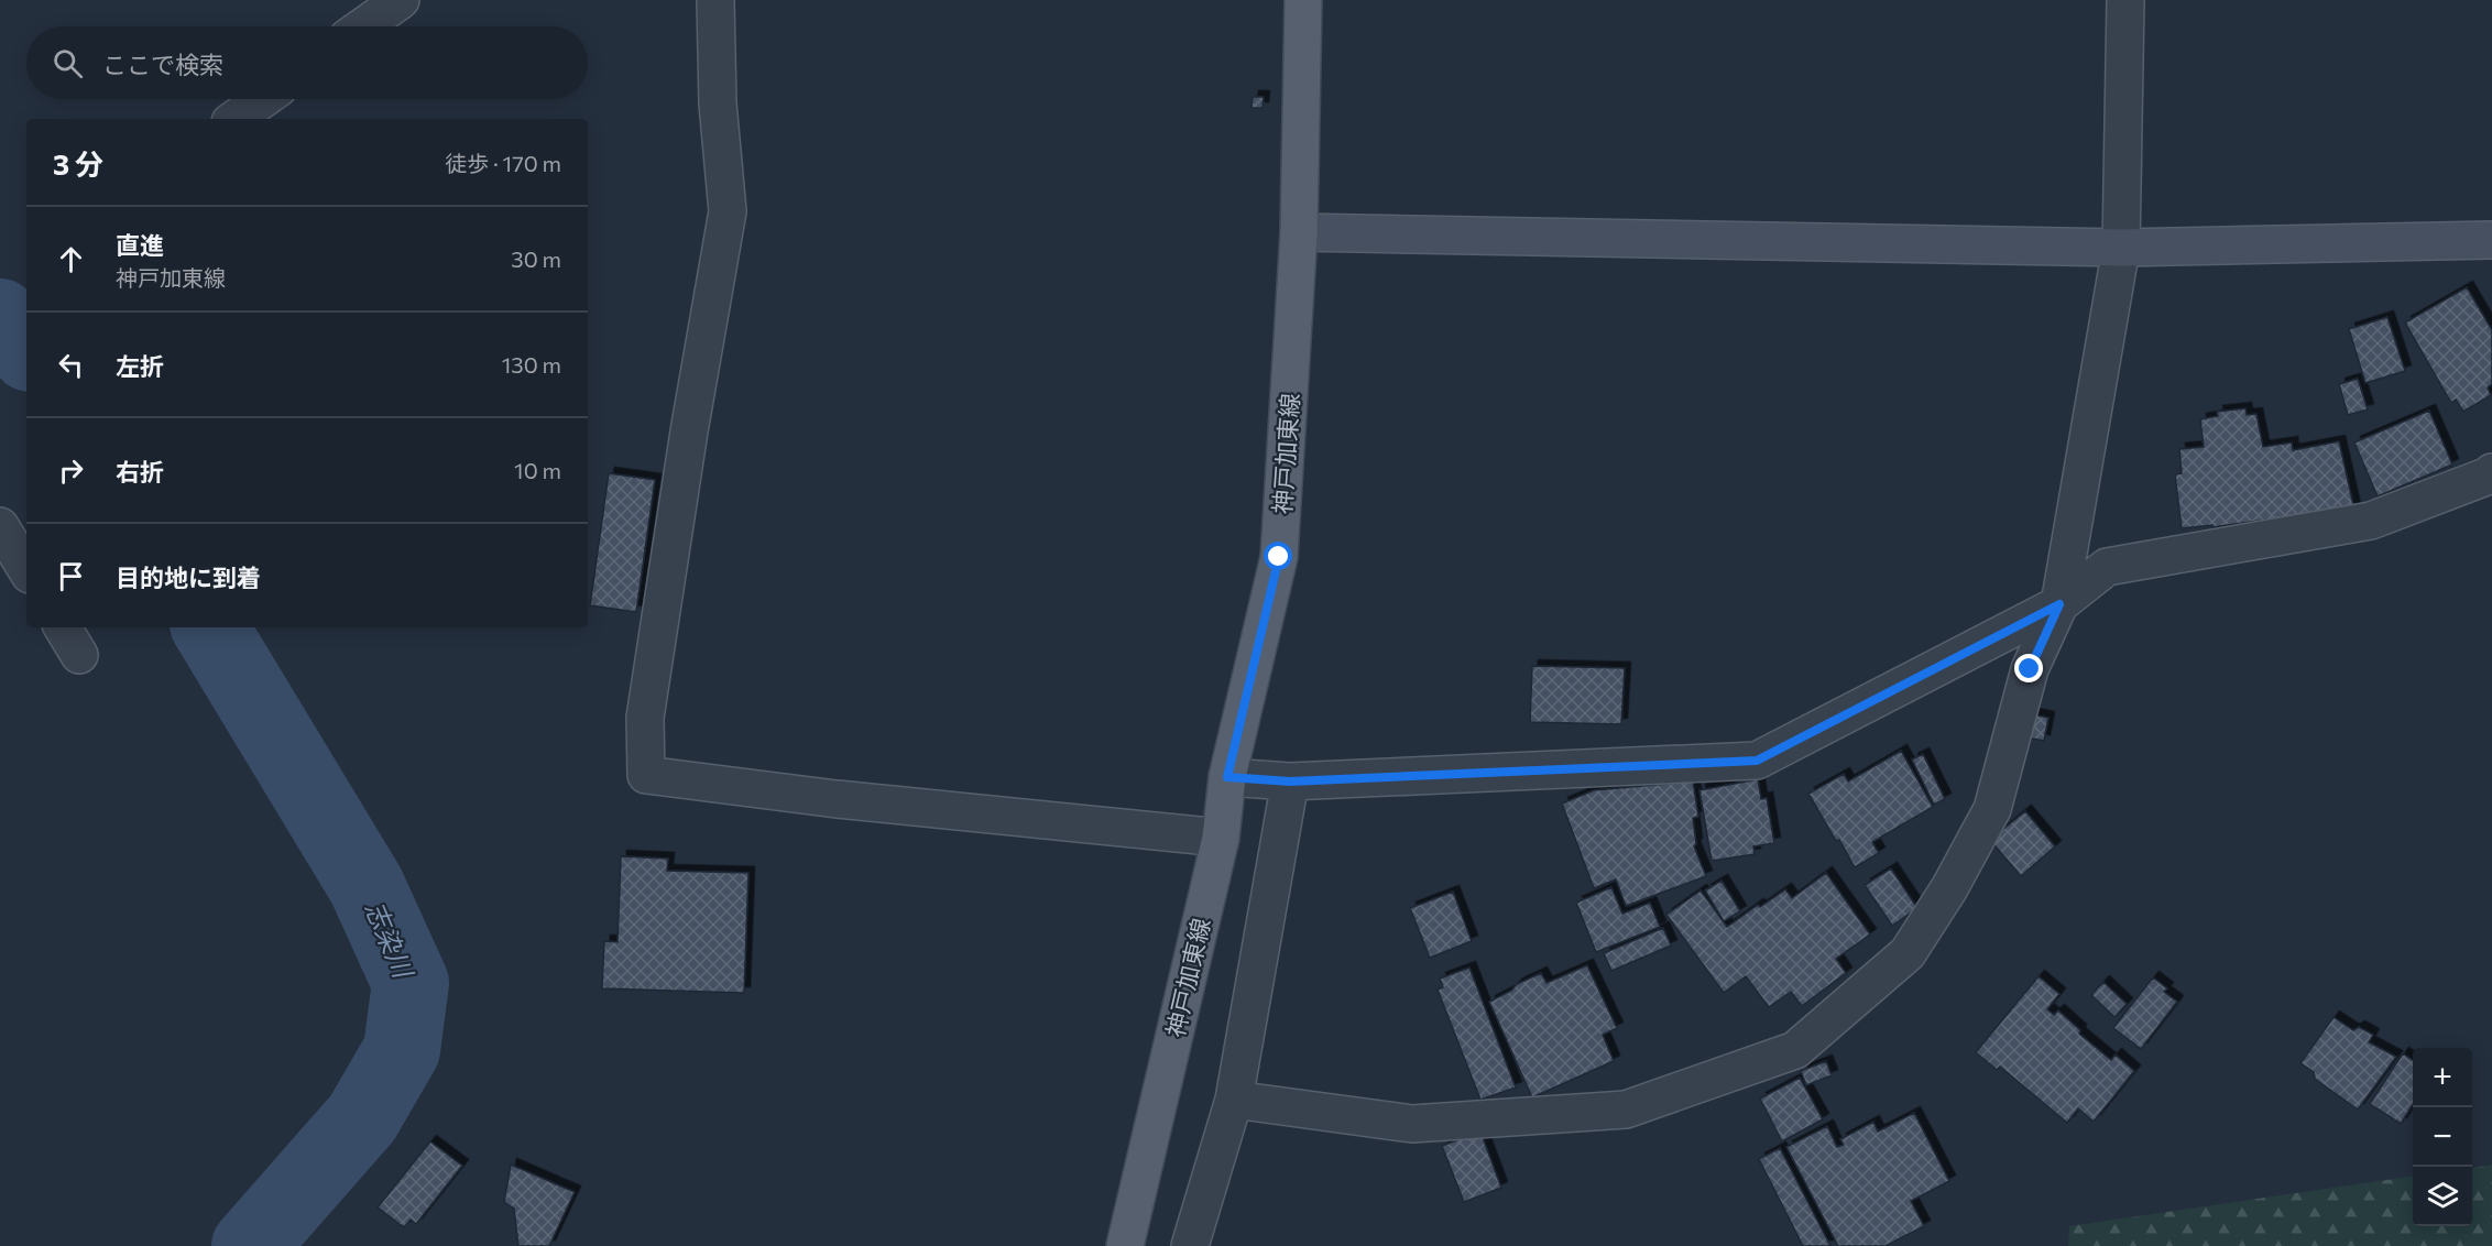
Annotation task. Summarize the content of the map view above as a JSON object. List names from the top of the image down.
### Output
{
  "streets": {
    "main road": ["神戸加東線"]
  },
  "water": ["志染川"],
  "page": {
    "search": "ここで検索",
    "heading": ["3 分", "徒歩 · 170 m"],
    "list": [
      ["直進", "神戸加東線", "30 m"],
      ["左折", "130 m"],
      ["右折", "10 m"],
      "目的地に到着"
    ],
    "map_buttons": ["+", "−"]
  }
}
